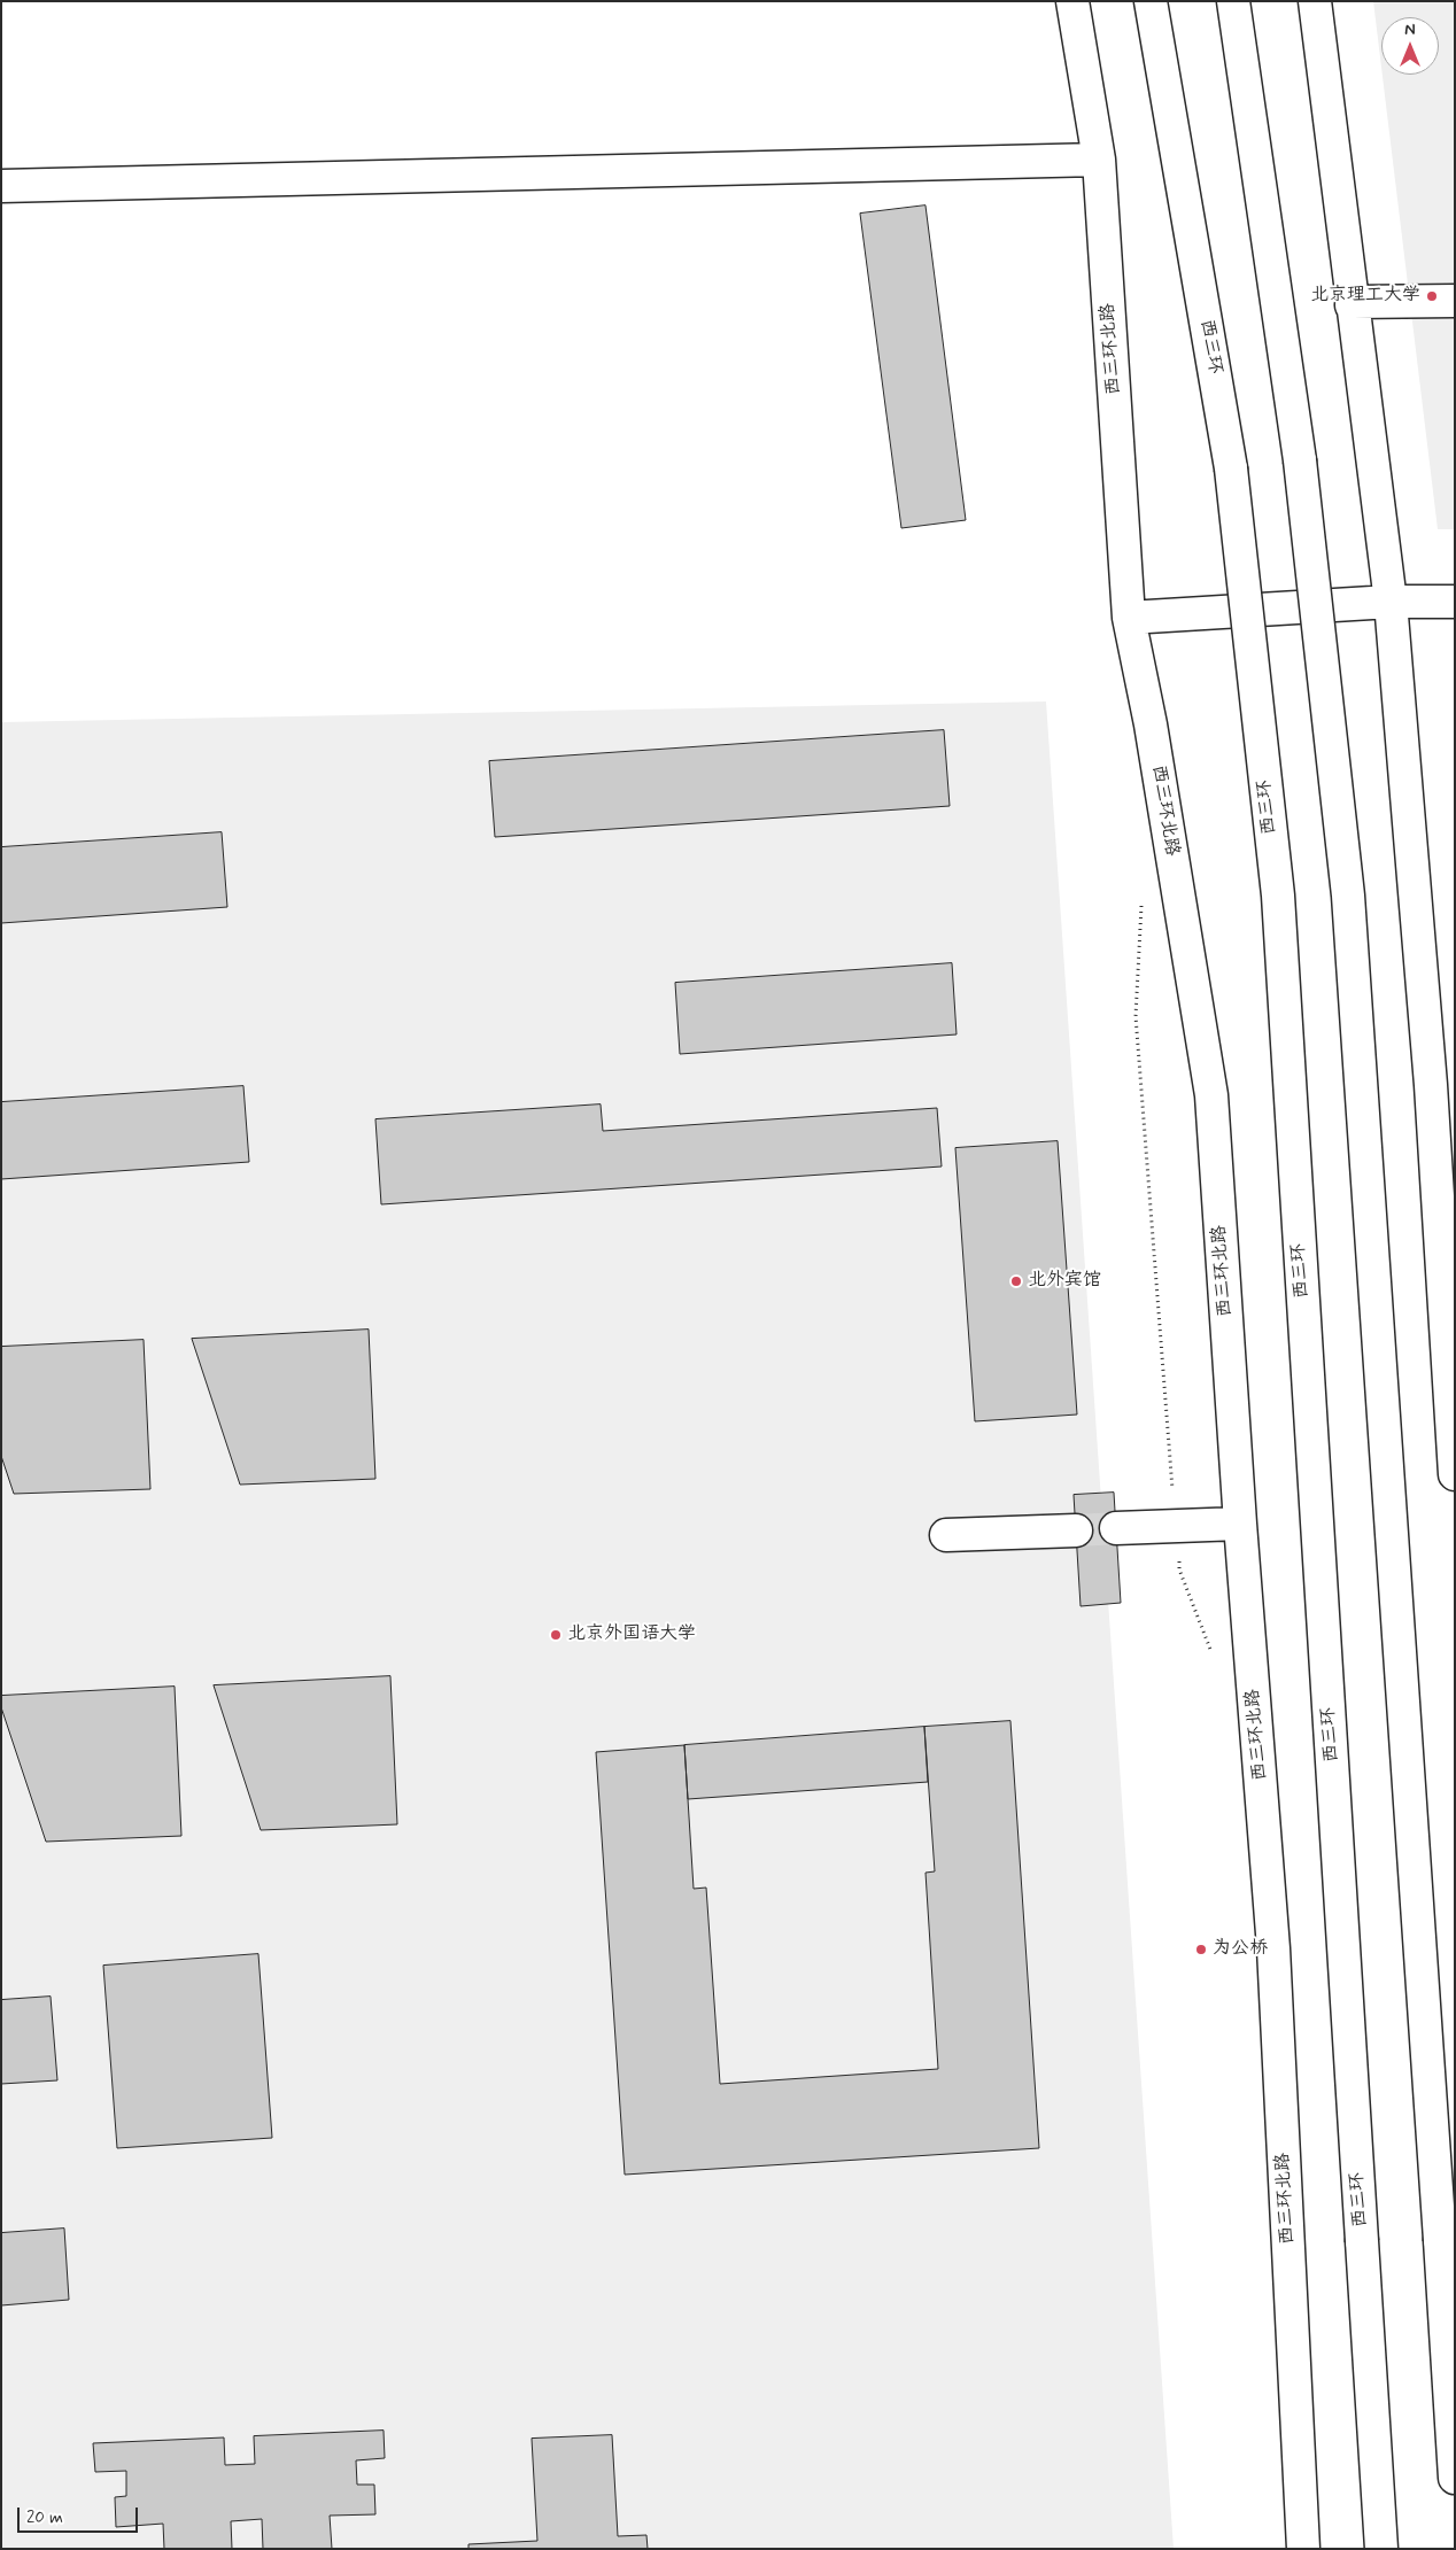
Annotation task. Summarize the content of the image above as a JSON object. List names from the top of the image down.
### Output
{
  "streets": {
    "main road": ["西三环", "西三环北路"]
  },
  "places": [
    "北京理工大学",
    "北外宾馆",
    "北京外国语大学",
    "为公桥"
  ],
  "scale_bar": "20 m",
  "north": "top"
}
